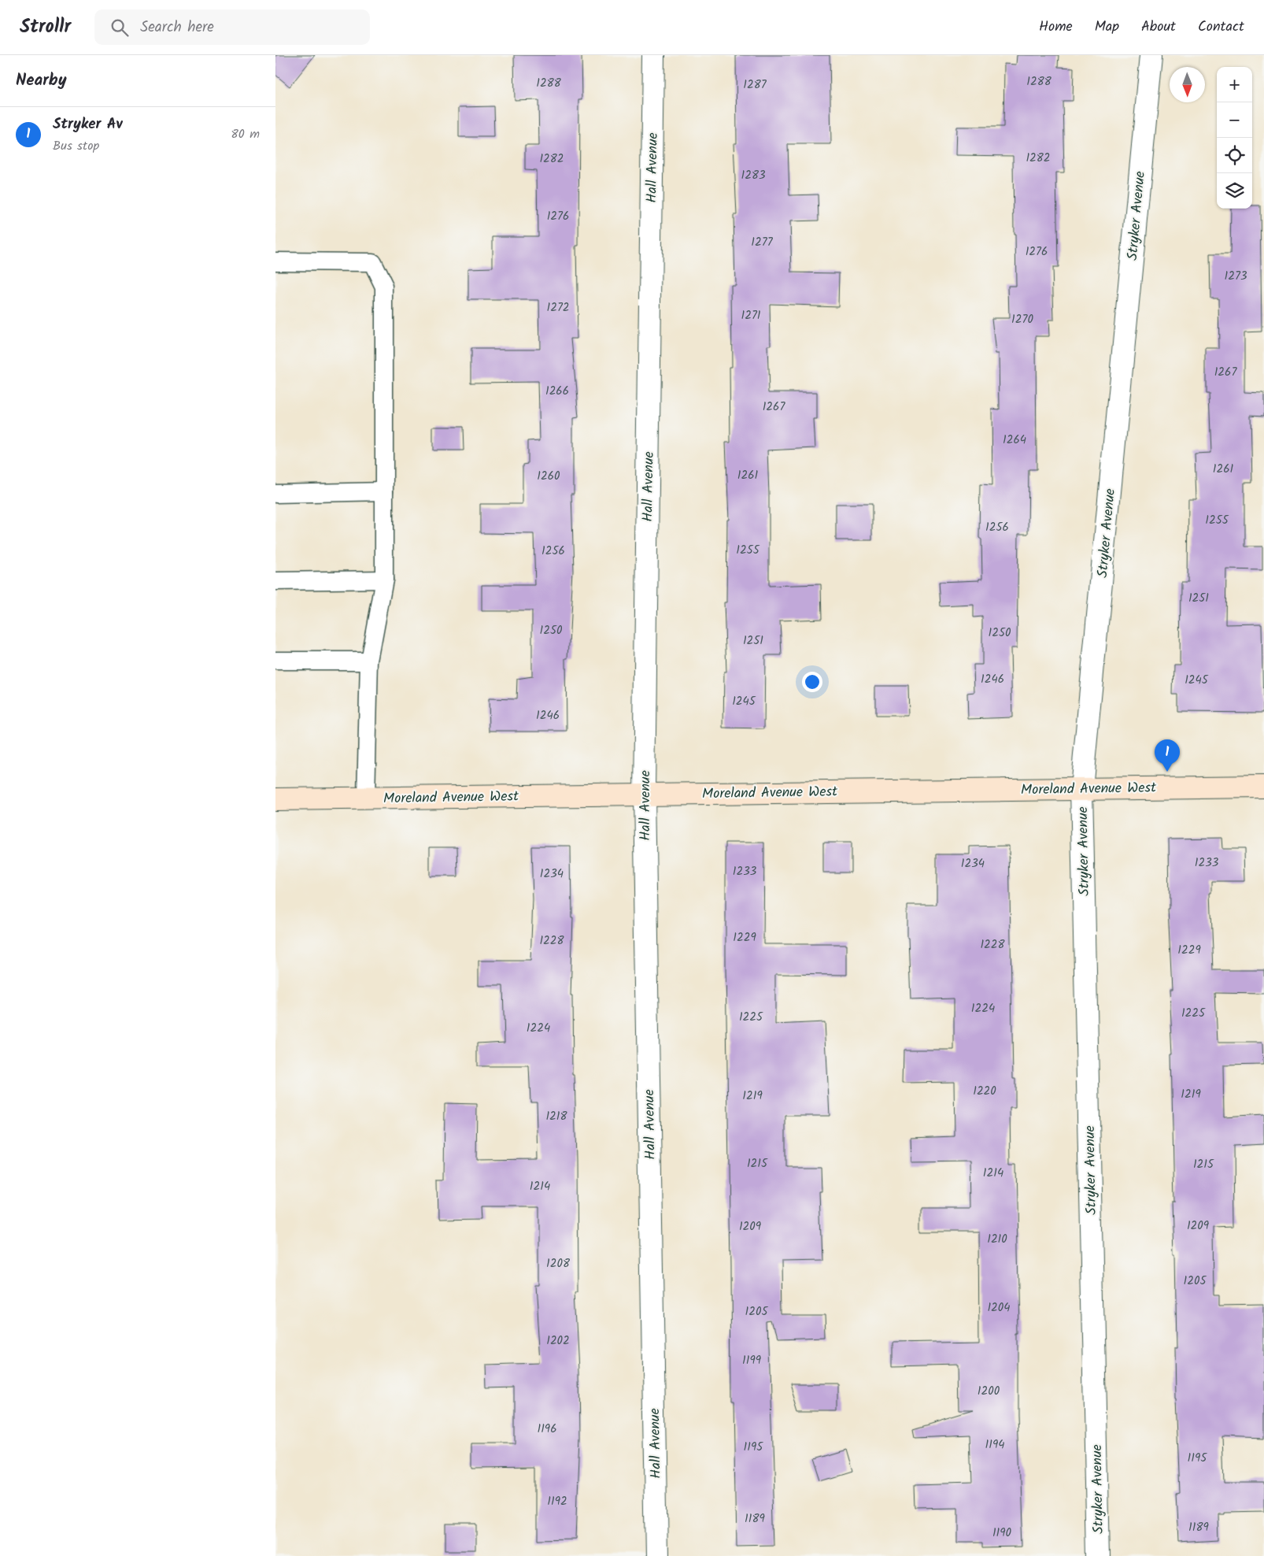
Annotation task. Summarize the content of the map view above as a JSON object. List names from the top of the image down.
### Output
{
  "streets": {
    "street": ["Hall Avenue", "Stryker Avenue", "Moreland Avenue West"]
  },
  "crossings": [
    ["Hall Avenue", "Moreland Avenue West"],
    ["Stryker Avenue", "Moreland Avenue West"]
  ],
  "house_numbers": [
    "1288",
    "1288",
    "1287",
    "1282",
    "1282",
    "1283",
    "1276",
    "1277",
    "1276",
    "1273",
    "1272",
    "1271",
    "1270",
    "1267",
    "1266",
    "1267",
    "1264",
    "1261",
    "1261",
    "1260",
    "1255",
    "1256",
    "1255",
    "1256",
    "1251",
    "1250",
    "1250",
    "1251",
    "1246",
    "1245",
    "1245",
    "1246",
    "1233",
    "1234",
    "1233",
    "1234",
    "1229",
    "1228",
    "1228",
    "1229",
    "1224",
    "1225",
    "1225",
    "1224",
    "1220",
    "1219",
    "1219",
    "1218",
    "1215",
    "1215",
    "1214",
    "1214",
    "1209",
    "1209",
    "1210",
    "1208",
    "1205",
    "1204",
    "1205",
    "1202",
    "1199",
    "1200",
    "1196",
    "1194",
    "1195",
    "1195",
    "1192",
    "1189",
    "1189",
    "1190"
  ],
  "north": "bottom",
  "page": {
    "header": "Strollr",
    "search": "Search here",
    "nav": [
      "Home",
      "Map",
      "About",
      "Contact"
    ],
    "heading": "Nearby",
    "map_buttons": ["+", "−"],
    "list": [
      {
        "mark": "1",
        "name": "Stryker Av",
        "note": "Bus stop",
        "value": "80 m"
      }
    ],
    "pins": "1"
  }
}
